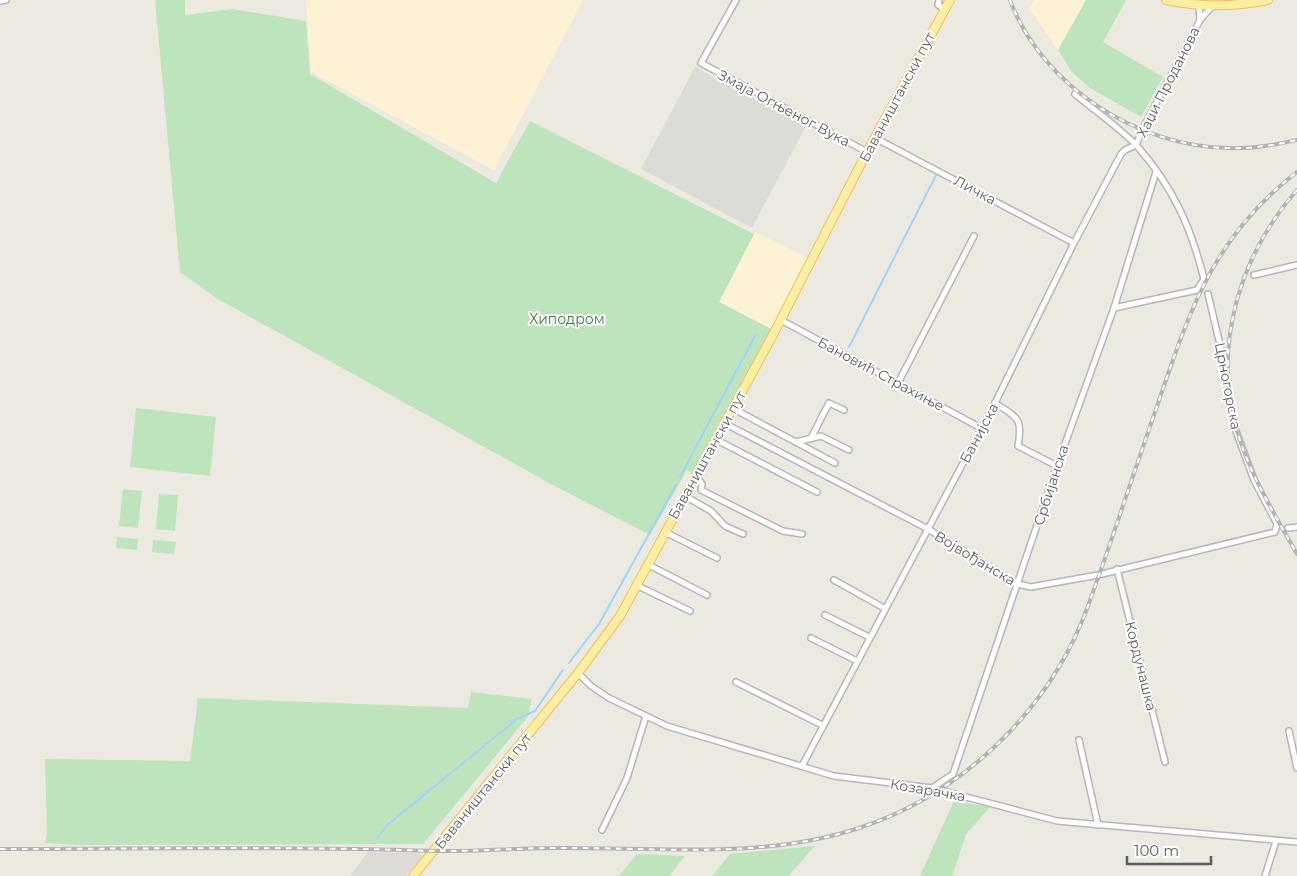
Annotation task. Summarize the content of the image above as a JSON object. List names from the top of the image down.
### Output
{
  "streets": {
    "main road": ["Баваништански пут"],
    "street": [
      "Хаџи Проданова",
      "Змаја Огњеног Вука",
      "Личка",
      "Бановић Страхиње",
      "Црногорска",
      "Банијска",
      "Србијанска",
      "Војвођанска",
      "Кордунашка",
      "Козарачка"
    ]
  },
  "crossings": [
    ["Хаџи Проданова", "Банијска"],
    ["Баваништански пут", "Змаја Огњеног Вука"],
    ["Баваништански пут", "Личка"],
    ["Баваништански пут", "Бановић Страхиње"],
    ["Баваништански пут", "Војвођанска"],
    ["Баваништански пут", "Козарачка"],
    ["Личка", "Банијска"],
    ["Бановић Страхиње", "Банијска"],
    ["Црногорска", "Војвођанска"],
    ["Банијска", "Војвођанска"],
    ["Банијска", "Козарачка"],
    ["Србијанска", "Војвођанска"],
    ["Србијанска", "Козарачка"],
    ["Војвођанска", "Кордунашка"]
  ],
  "parks": ["Хиподром"],
  "scale_bar": "100 m"
}
